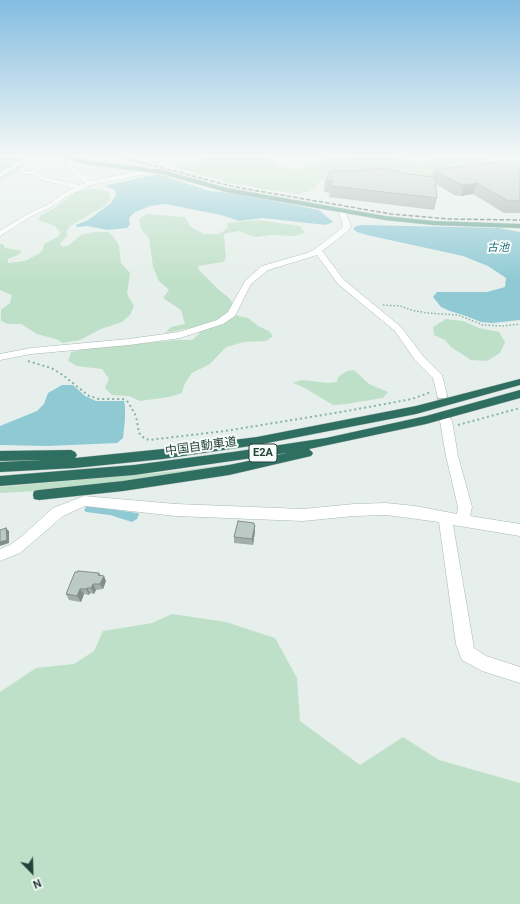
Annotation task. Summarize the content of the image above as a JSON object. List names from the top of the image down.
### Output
{
  "streets": {
    "highway": ["中国自動車道", "E2A"]
  },
  "water": ["古池"],
  "north": "bottom right"
}
